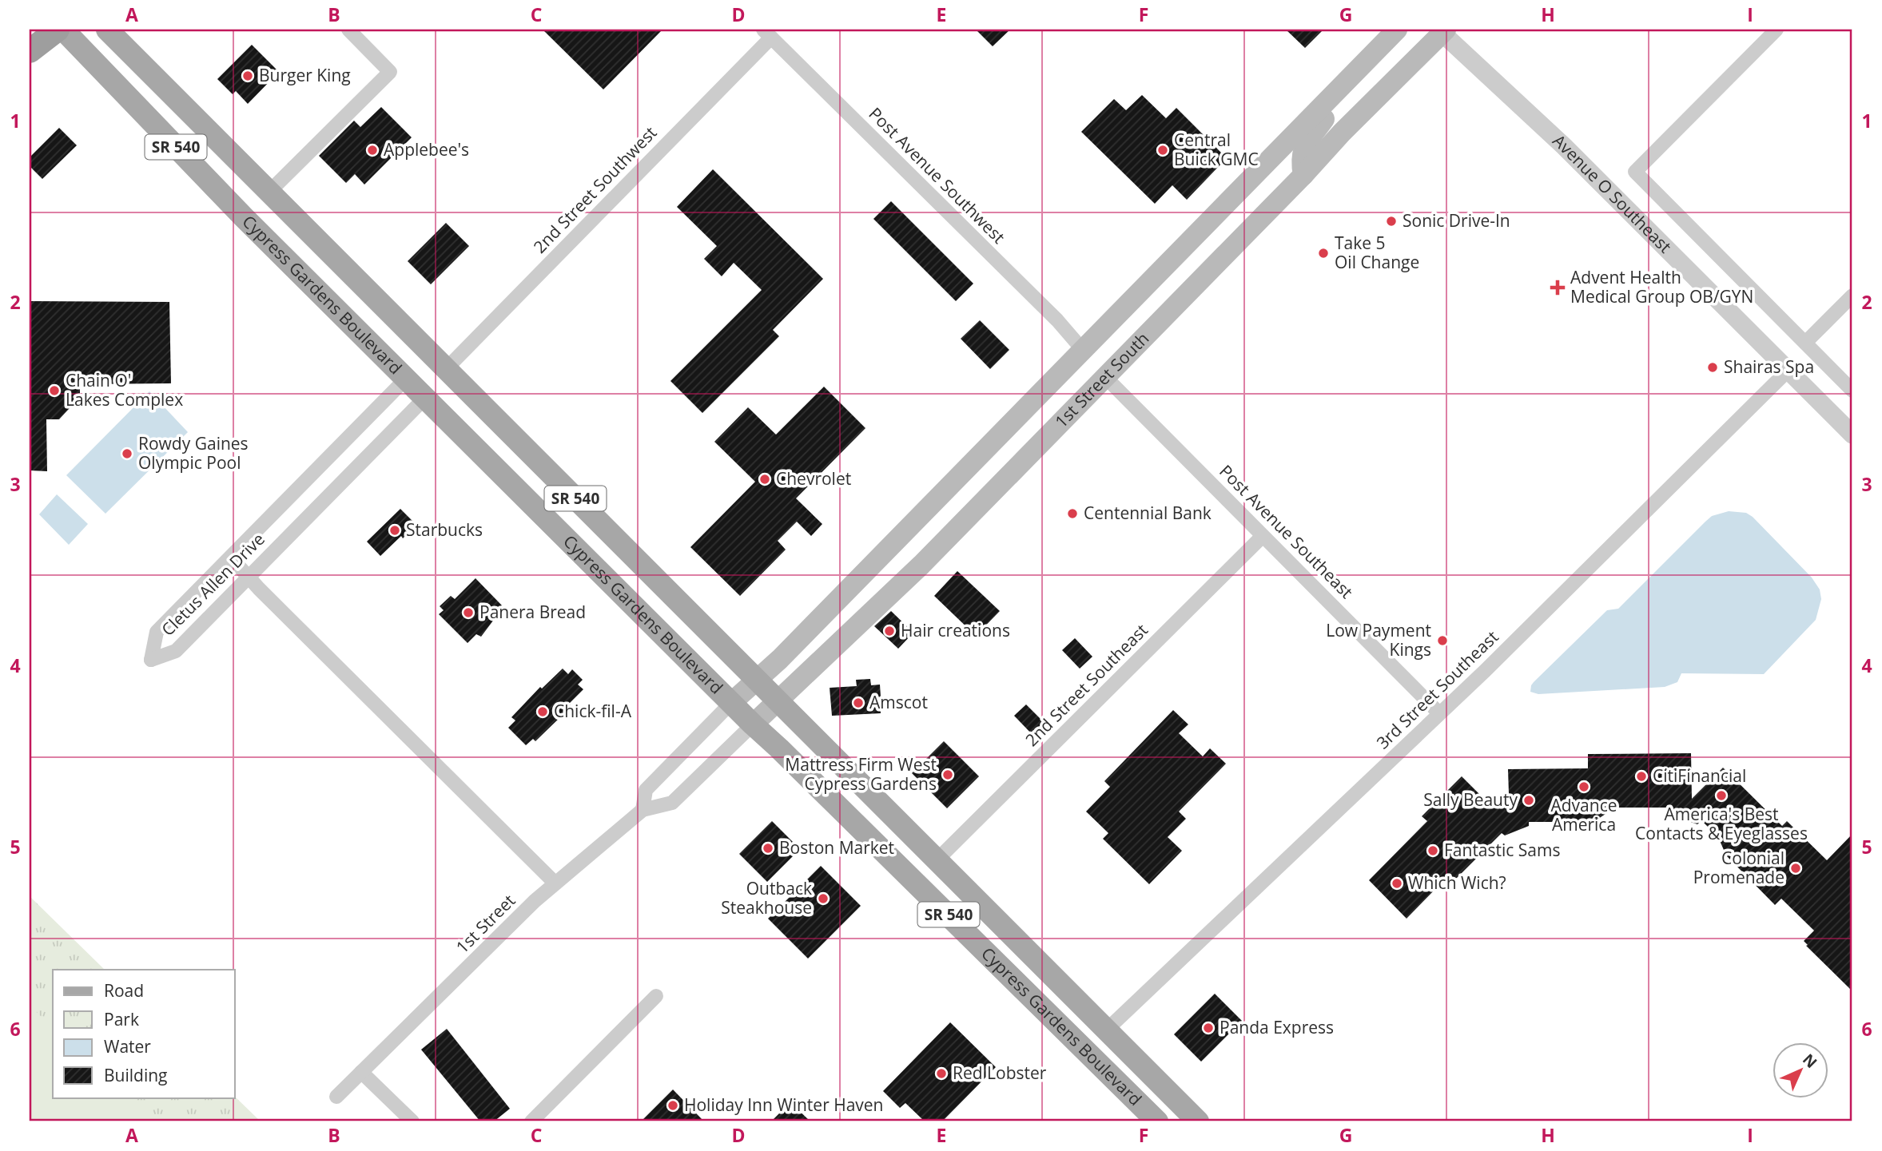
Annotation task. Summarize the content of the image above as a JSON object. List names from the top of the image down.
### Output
{
  "streets": {
    "main road": ["SR 540", "Cypress Gardens Boulevard", "1st Street South"],
    "street": [
      "Post Avenue Southwest",
      "2nd Street Southwest",
      "Avenue O Southeast",
      "Post Avenue Southeast",
      "Cletus Allen Drive",
      "2nd Street Southeast",
      "3rd Street Southeast",
      "1st Street"
    ]
  },
  "crossings": [
    ["Post Avenue Southwest", "2nd Street Southwest"],
    ["Post Avenue Southwest", "1st Street South"],
    ["2nd Street Southwest", "Cypress Gardens Boulevard"],
    ["Avenue O Southeast", "1st Street South"],
    ["Avenue O Southeast", "3rd Street Southeast"],
    ["Cypress Gardens Boulevard", "1st Street South"],
    ["Cypress Gardens Boulevard", "Cletus Allen Drive"],
    ["Cypress Gardens Boulevard", "2nd Street Southeast"],
    ["Cypress Gardens Boulevard", "3rd Street Southeast"],
    ["Cypress Gardens Boulevard", "1st Street"],
    ["1st Street South", "Post Avenue Southeast"],
    ["1st Street South", "1st Street"],
    ["Post Avenue Southeast", "2nd Street Southeast"],
    ["Post Avenue Southeast", "3rd Street Southeast"]
  ],
  "places": {
    "other": [
      "Burger King",
      "Applebee's",
      "Central Buick GMC",
      "Sonic Drive-In",
      "Take 5 Oil Change",
      "Shairas Spa",
      "Chain O' Lakes Complex",
      "Rowdy Gaines Olympic Pool",
      "Chevrolet",
      "Centennial Bank",
      "Starbucks",
      "Panera Bread",
      "Hair creations",
      "Low Payment Kings",
      "Amscot",
      "Chick-fil-A",
      "Mattress Firm West Cypress Gardens",
      "CitiFinancial",
      "Advance America",
      "America's Best Contacts & Eyeglasses",
      "Sally Beauty",
      "Boston Market",
      "Fantastic Sams",
      "Colonial Promenade",
      "Which Wich?",
      "Outback Steakhouse",
      "Panda Express",
      "Red Lobster",
      "Holiday Inn Winter Haven"
    ],
    "health": ["Advent Health Medical Group OB/GYN"]
  },
  "legend": [
    "Road",
    "Park",
    "Water",
    "Building"
  ],
  "north": "top right",
  "grid": {
    "columns": [
      "A",
      "B",
      "C",
      "D",
      "E",
      "F",
      "G",
      "H",
      "I"
    ],
    "rows": [
      "1",
      "2",
      "3",
      "4",
      "5",
      "6"
    ]
  }
}
